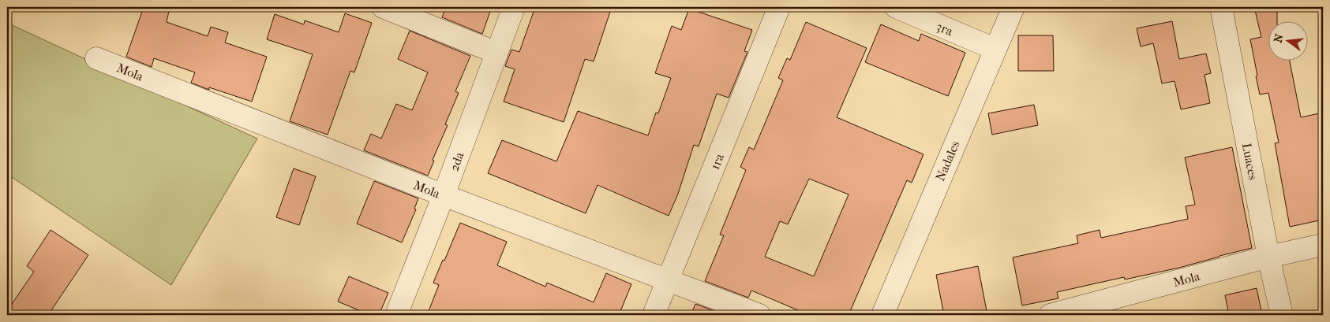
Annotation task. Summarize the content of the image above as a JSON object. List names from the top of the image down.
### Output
{
  "streets": {
    "street": [
      "3ra",
      "Mola",
      "Nadales",
      "2da",
      "1ra",
      "Luaces"
    ]
  },
  "crossings": [
    ["3ra", "Nadales"],
    ["Mola", "2da"],
    ["Mola", "1ra"],
    ["Mola", "Luaces"]
  ],
  "north": "left"
}
